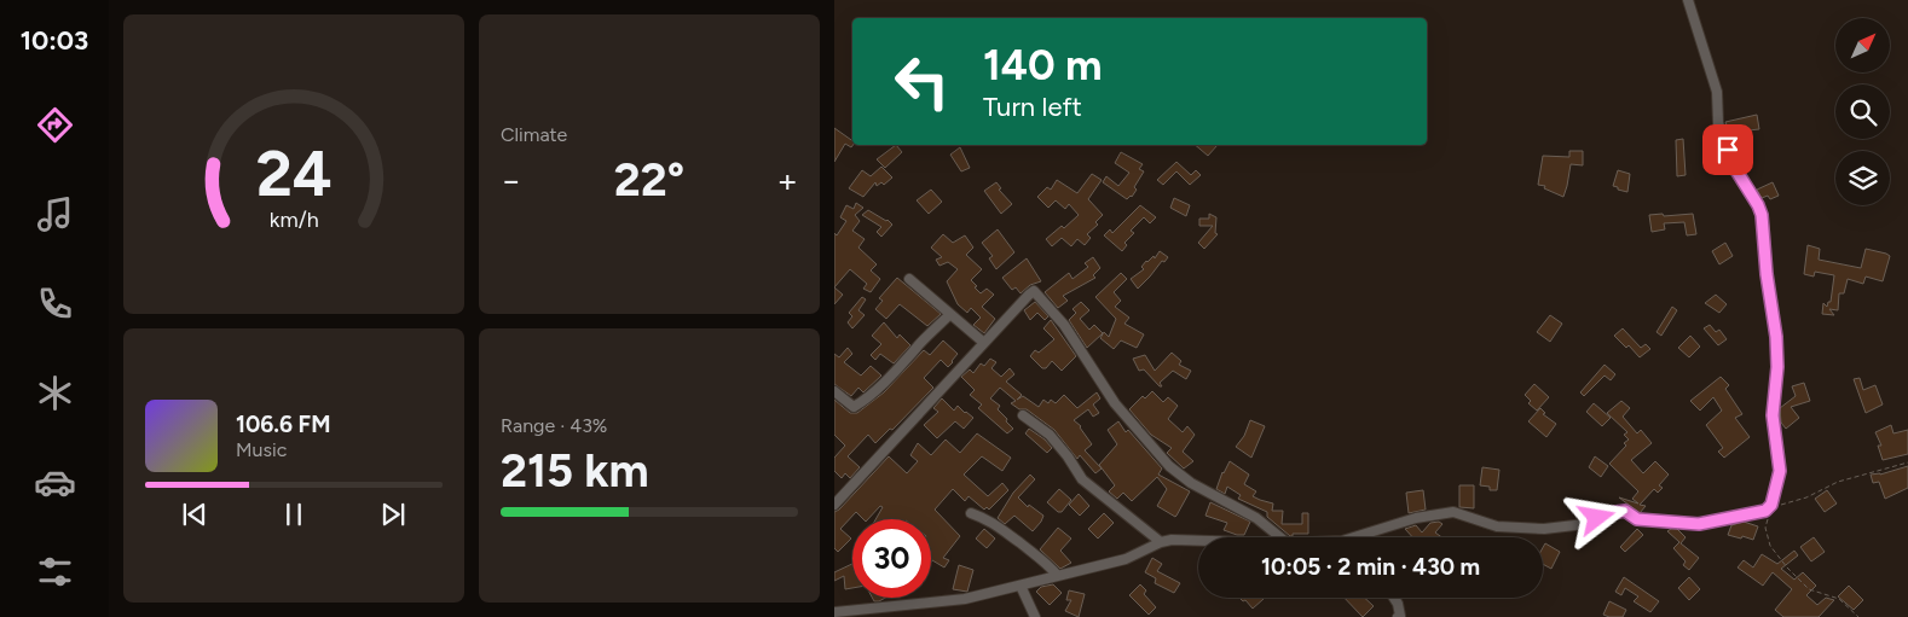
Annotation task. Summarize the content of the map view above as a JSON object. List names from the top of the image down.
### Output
{
  "north": "top right",
  "page": {
    "tabs": "10:03",
    "tile": [
      "Climate",
      ["Range · 43%", "215 km"]
    ],
    "turn": ["140 m", "Turn left"],
    "heat": ["−", "22°", "+"],
    "song": ["106.6 FM", "Music"],
    "limit": "30",
    "trip": "10:05 · 2 min · 430 m",
    "gauge": ["24", "km/h"]
  }
}
